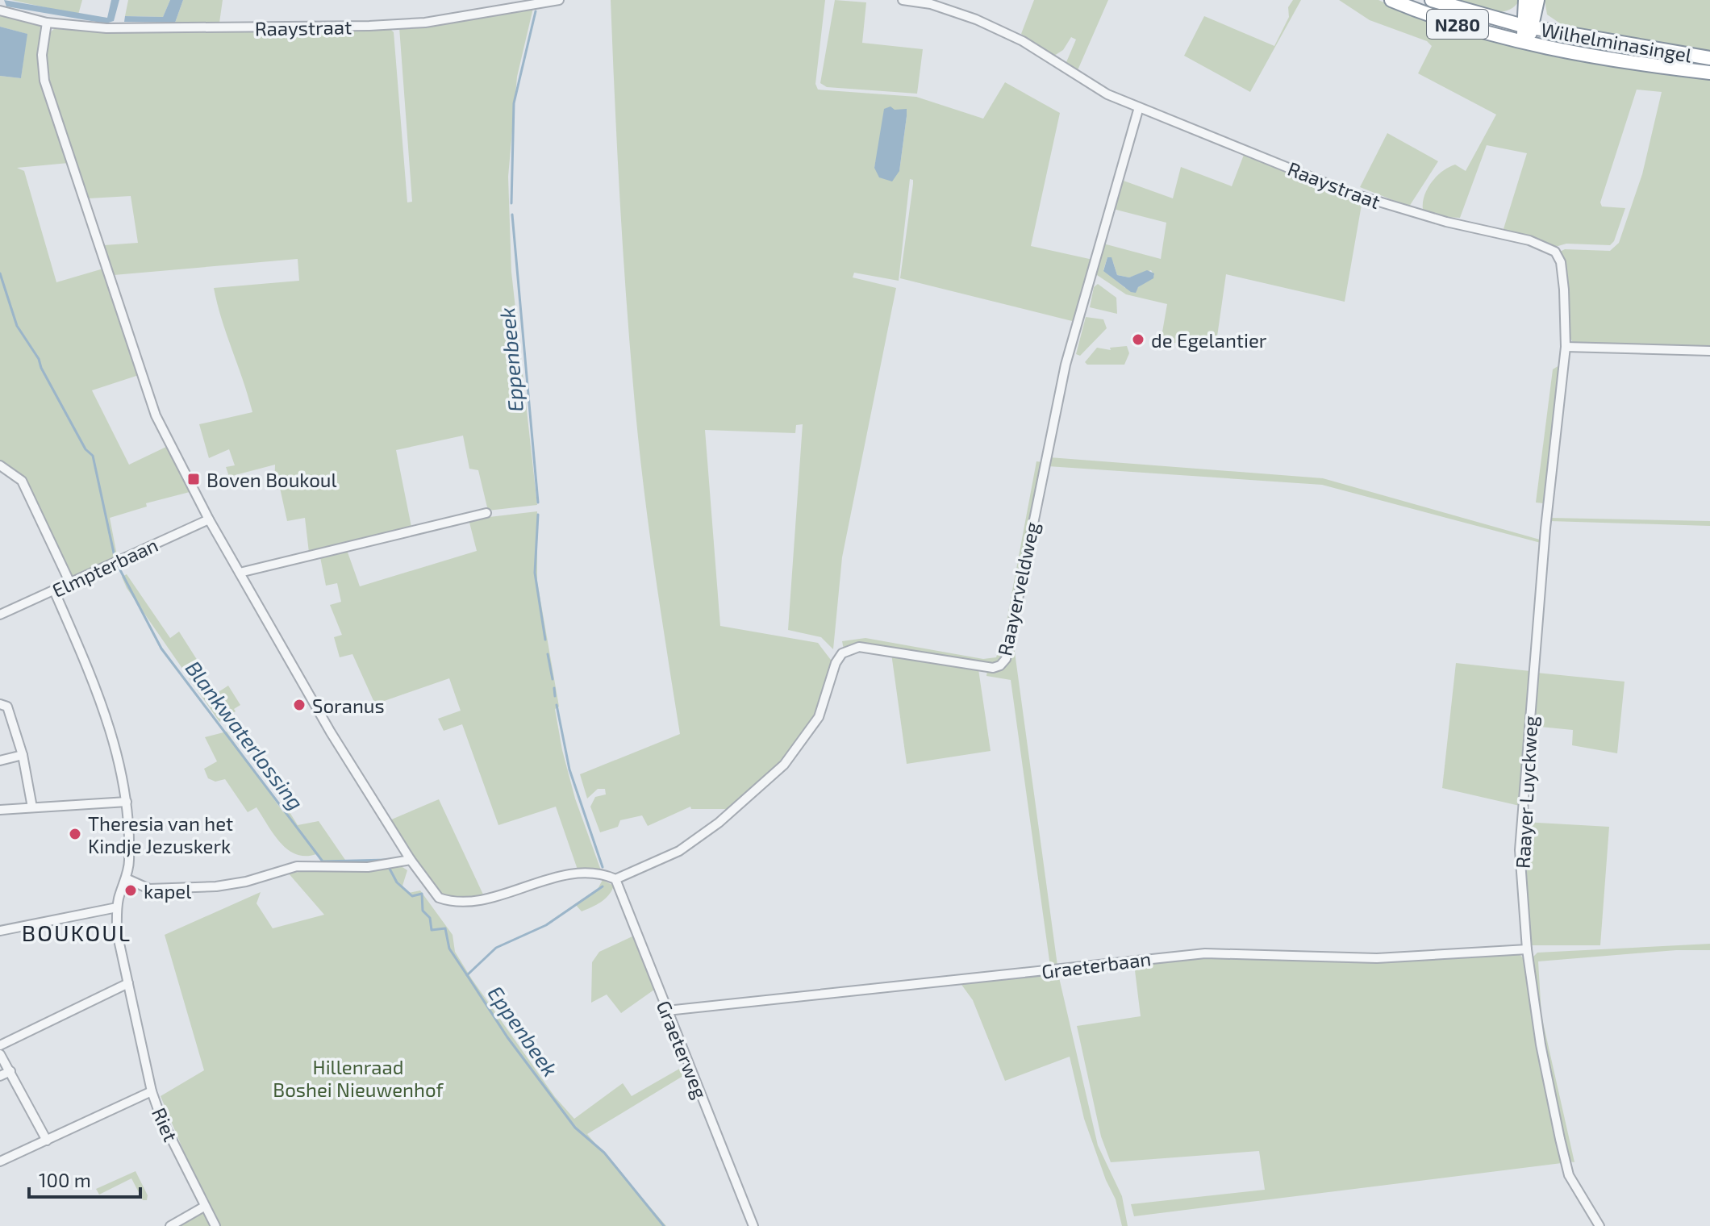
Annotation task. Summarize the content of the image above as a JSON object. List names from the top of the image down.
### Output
{
  "streets": {
    "highway": ["N280", "Wilhelminasingel"],
    "street": [
      "Raaystraat",
      "Elmpterbaan",
      "Raayerveldweg",
      "Raayer Luyckweg",
      "Graeterbaan",
      "Graeterweg",
      "Riet"
    ]
  },
  "crossings": [
    ["N280", "Wilhelminasingel"],
    ["Raaystraat", "Raayerveldweg"],
    ["Raaystraat", "Raayer Luyckweg"],
    ["Elmpterbaan", "Riet"],
    ["Raayerveldweg", "Graeterweg"],
    ["Raayer Luyckweg", "Graeterbaan"],
    ["Graeterbaan", "Graeterweg"]
  ],
  "districts": ["BOUKOUL"],
  "water": ["Eppenbeek", "Blankwaterlossing"],
  "parks": ["Hillenraad Boshei Nieuwenhof"],
  "places": {
    "other": [
      "de Egelantier",
      "Soranus",
      "Theresia van het Kindje Jezuskerk",
      "kapel"
    ],
    "transit": ["Boven Boukoul"]
  },
  "scale_bar": "100 m"
}
